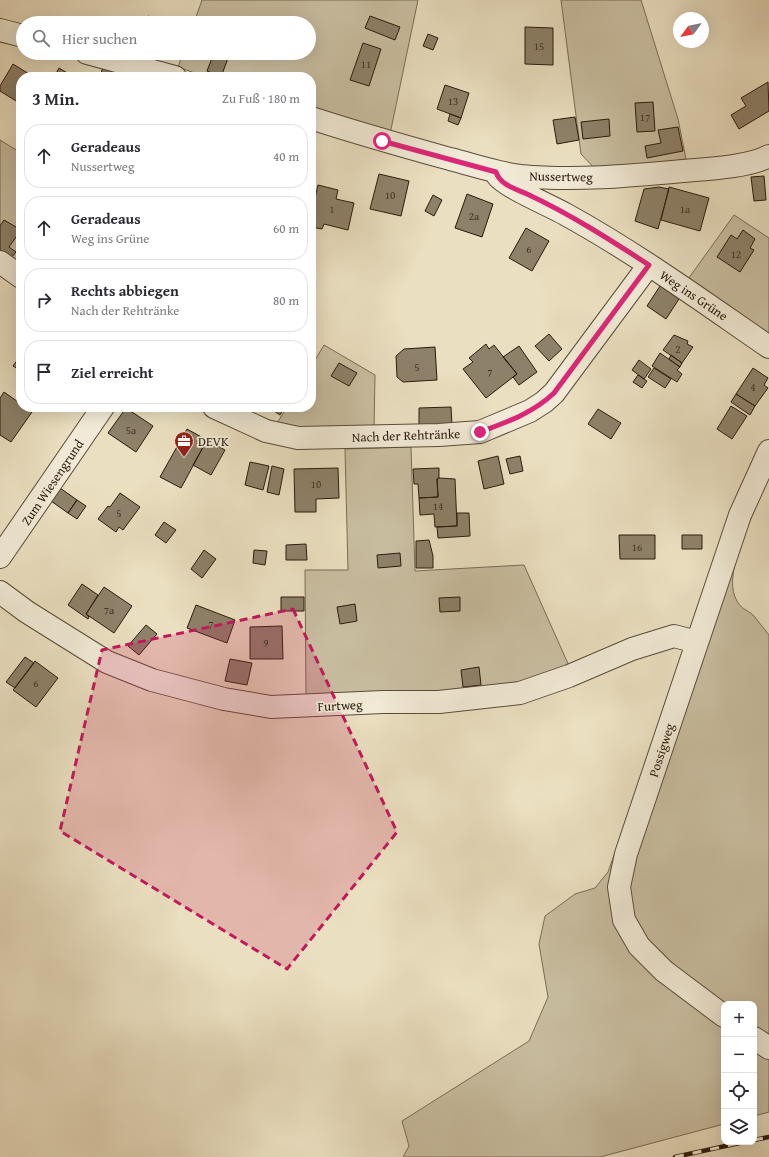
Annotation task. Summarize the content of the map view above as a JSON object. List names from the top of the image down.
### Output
{
  "streets": {
    "street": [
      "Nussertweg",
      "Weg ins Grüne",
      "Nach der Rehtränke",
      "Zum Wiesengrund",
      "Furtweg",
      "Possigweg"
    ]
  },
  "crossings": [
    ["Nussertweg", "Weg ins Grüne"],
    ["Weg ins Grüne", "Nach der Rehtränke"],
    ["Furtweg", "Possigweg"]
  ],
  "places": {
    "office": ["DEVK"]
  },
  "house_numbers": [
    "15",
    "11",
    "13",
    "17",
    "10",
    "1",
    "1a",
    "2a",
    "6",
    "12",
    "2",
    "5",
    "7",
    "4",
    "5a",
    "10",
    "14",
    "5",
    "16",
    "7a",
    "7",
    "9",
    "6"
  ],
  "north": "bottom left",
  "page": {
    "search": "Hier suchen",
    "heading": ["3 Min.", "Zu Fuß · 180 m"],
    "list": [
      ["Geradeaus", "Nussertweg", "40 m"],
      ["Geradeaus", "Weg ins Grüne", "60 m"],
      ["Rechts abbiegen", "Nach der Rehtränke", "80 m"],
      "Ziel erreicht"
    ],
    "map_buttons": ["+", "−"]
  }
}
